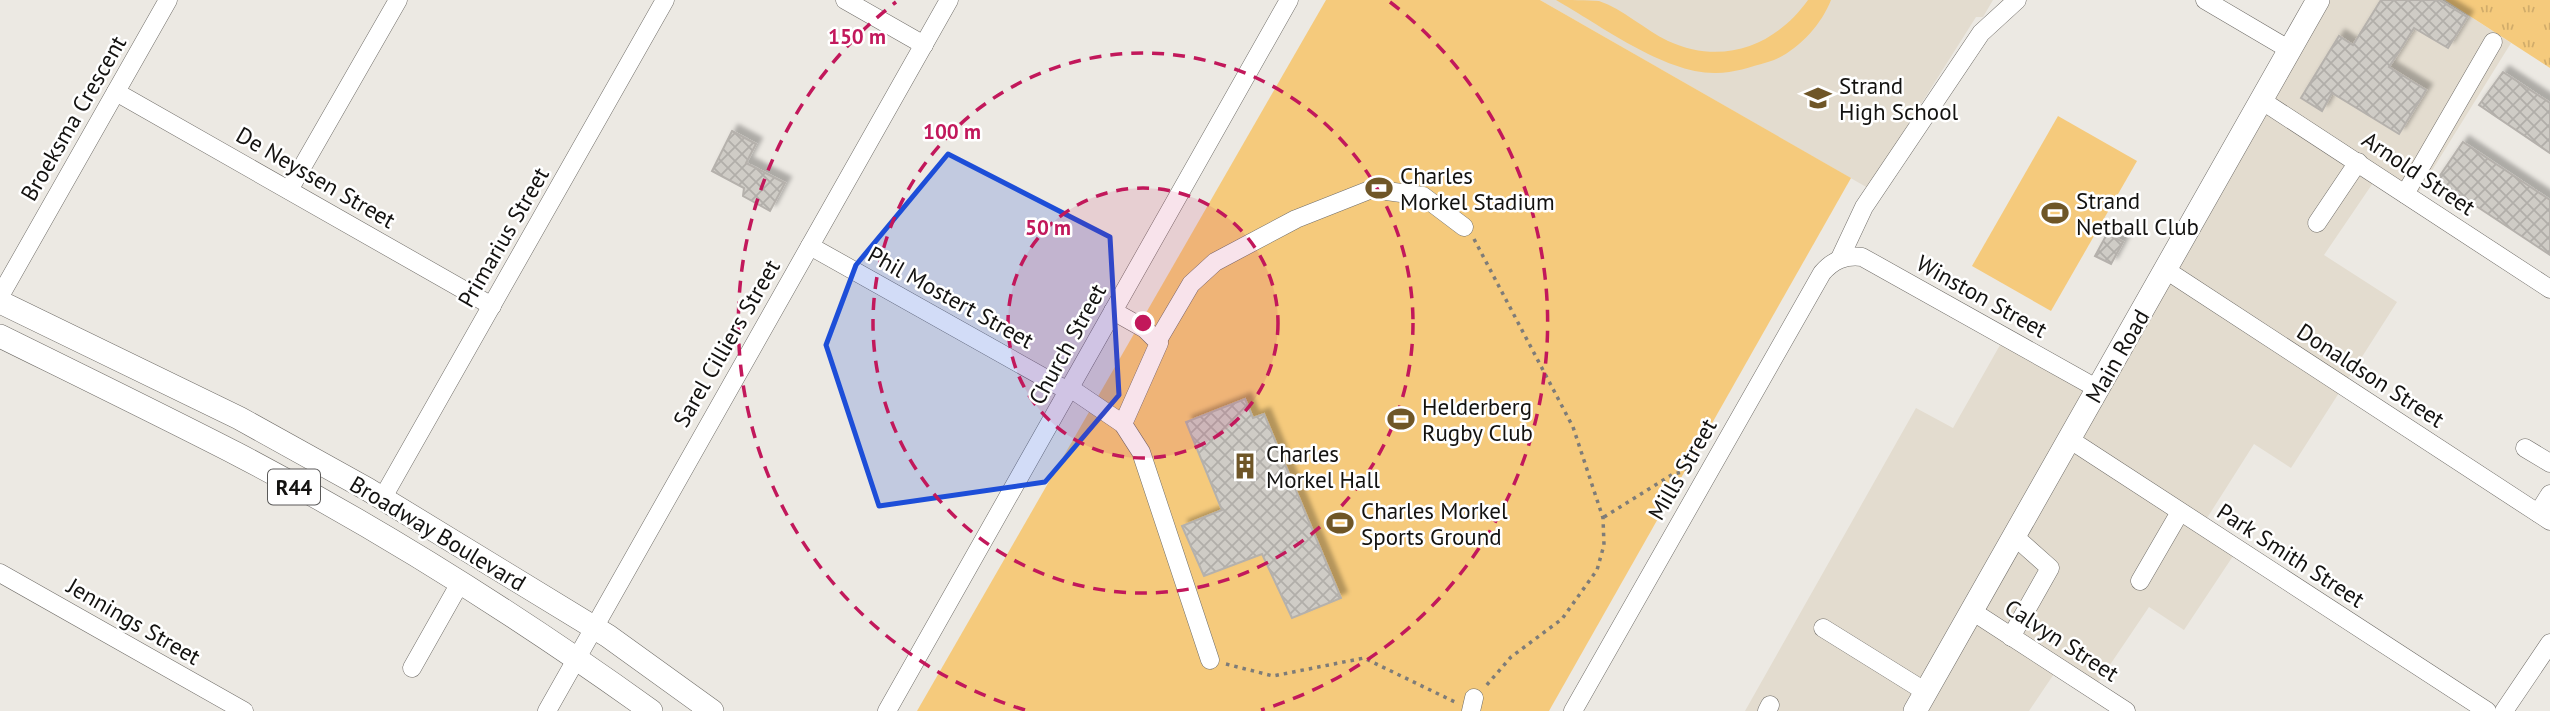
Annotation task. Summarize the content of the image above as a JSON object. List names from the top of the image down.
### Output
{
  "streets": {
    "main road": ["Main Road", "R44", "Broadway Boulevard"],
    "street": [
      "Broeksma Crescent",
      "Arnold Street",
      "De Neyssen Street",
      "Primarius Street",
      "Winston Street",
      "Phil Mostert Street",
      "Sarel Cilliers Street",
      "Church Street",
      "Donaldson Street",
      "Mills Street",
      "Park Smith Street",
      "Jennings Street",
      "Calvyn Street"
    ]
  },
  "crossings": [
    ["Broeksma Crescent", "De Neyssen Street"],
    ["Arnold Street", "Main Road"],
    ["De Neyssen Street", "Primarius Street"],
    ["Primarius Street", "Broadway Boulevard"],
    ["Winston Street", "Main Road"],
    ["Winston Street", "Mills Street"],
    ["Phil Mostert Street", "Sarel Cilliers Street"],
    ["Phil Mostert Street", "Church Street"],
    ["Sarel Cilliers Street", "Broadway Boulevard"],
    ["Main Road", "Donaldson Street"],
    ["Main Road", "Park Smith Street"],
    ["Main Road", "Calvyn Street"]
  ],
  "places": {
    "school or university": ["Strand High School"],
    "sports": [
      "Charles Morkel Stadium",
      "Strand Netball Club",
      "Helderberg Rugby Club",
      "Charles Morkel Sports Ground"
    ],
    "building": ["Charles Morkel Hall"]
  },
  "rings": ["150 m", "100 m", "50 m"]
}
